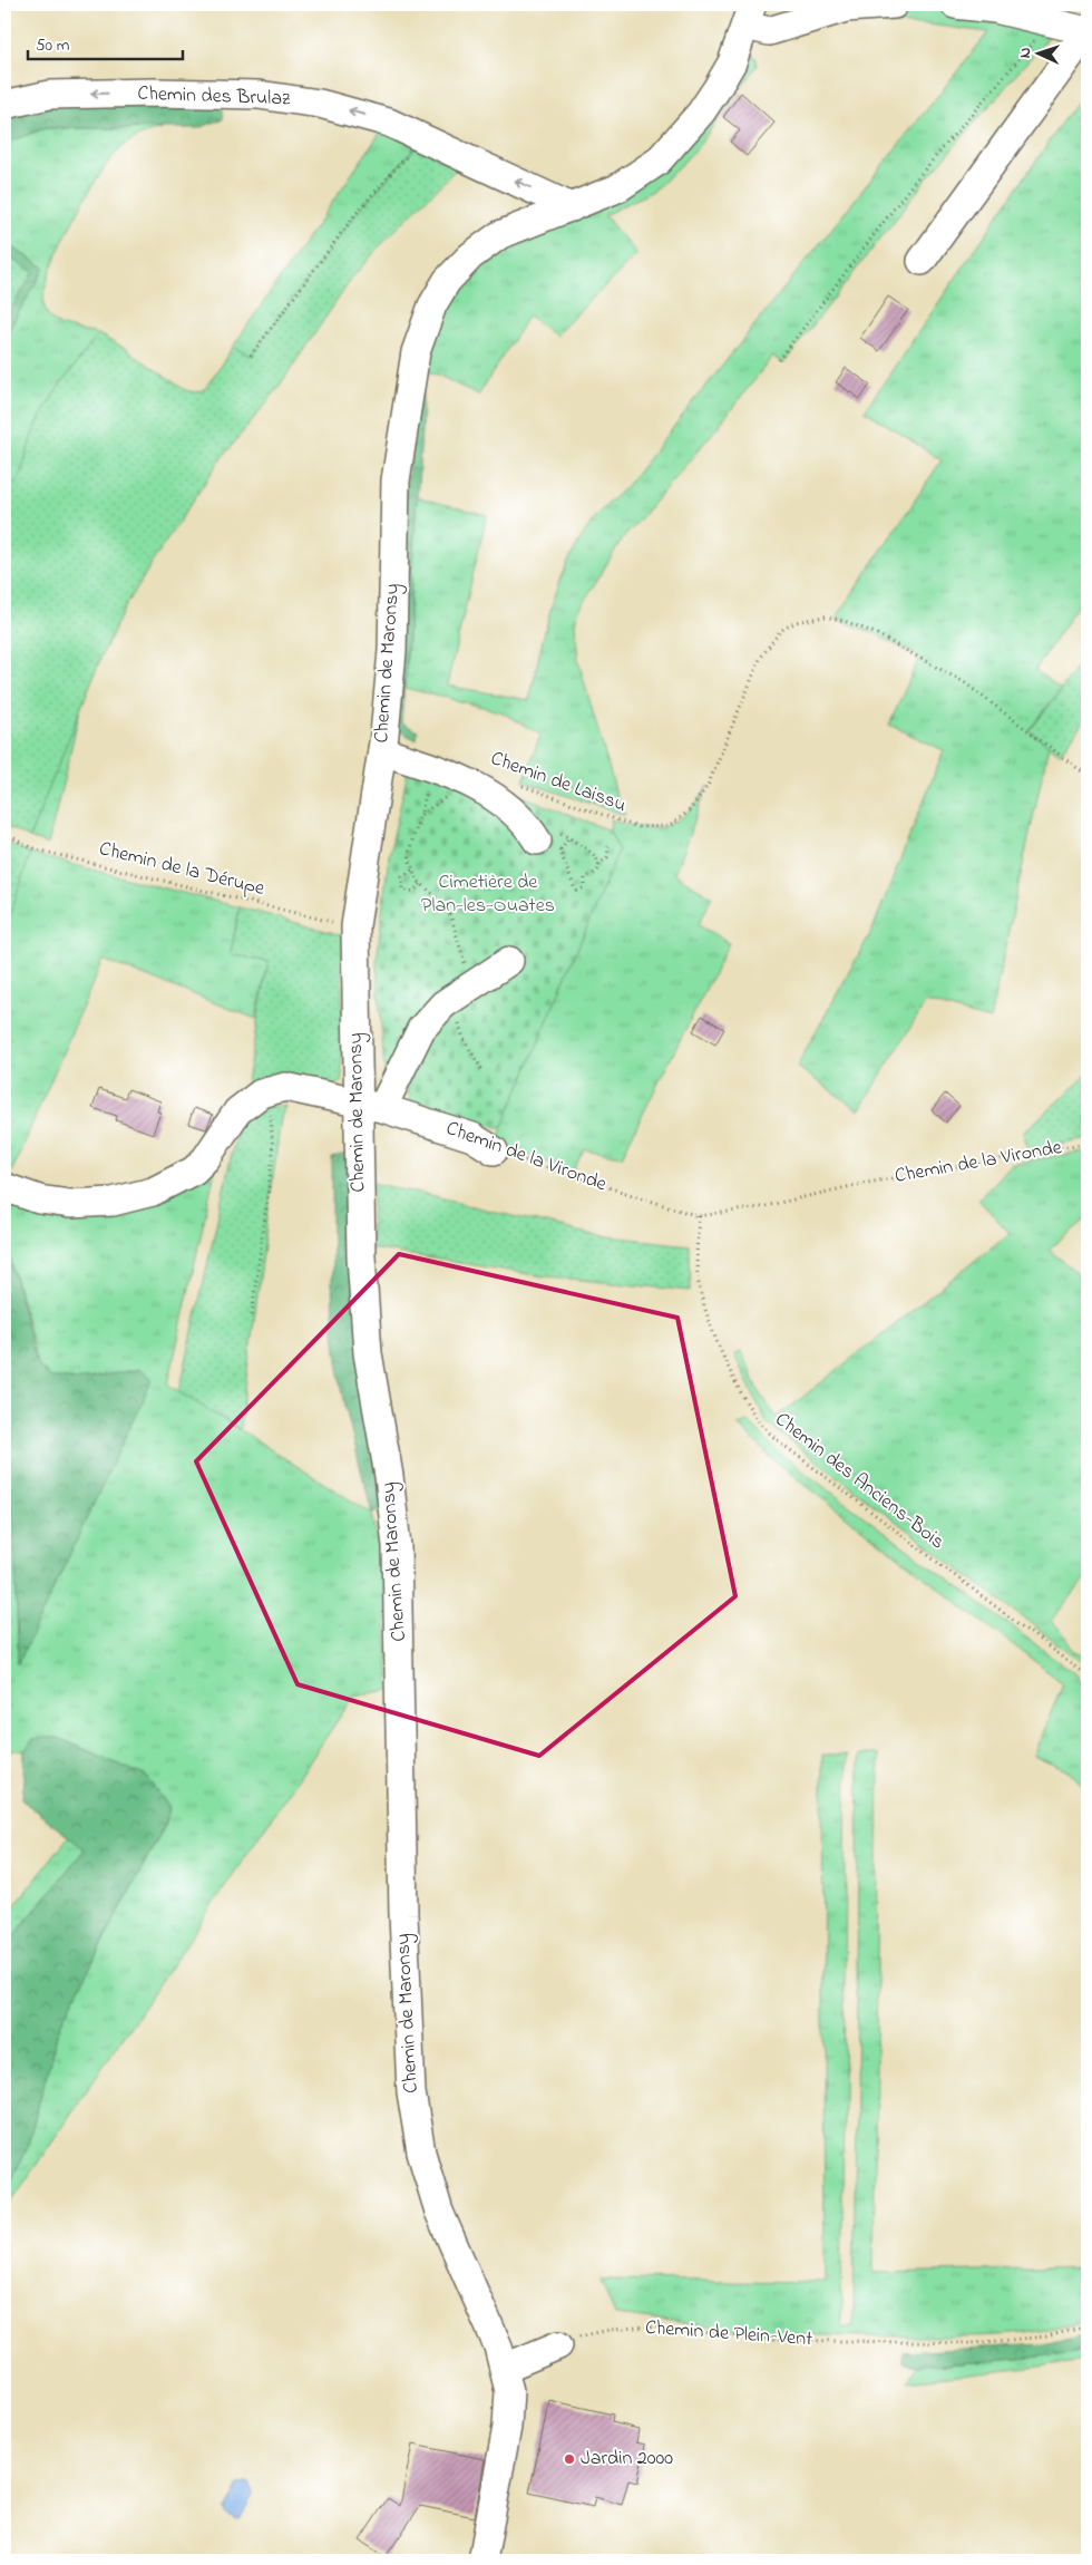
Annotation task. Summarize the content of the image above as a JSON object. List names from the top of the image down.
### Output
{
  "streets": {
    "street": ["Chemin des Brulaz", "Chemin de Maronsy", "Chemin de la Vironde"],
    "path": [
      "Chemin de Laissu",
      "Chemin de la Dérupe",
      "Chemin des Anciens-Bois",
      "Chemin de Plein-Vent"
    ]
  },
  "crossings": [
    ["Chemin des Brulaz", "Chemin de Maronsy"],
    ["Chemin de Maronsy", "Chemin de la Dérupe"],
    ["Chemin de Maronsy", "Chemin de la Vironde"],
    ["Chemin de la Vironde", "Chemin des Anciens-Bois"]
  ],
  "one_way": ["Chemin des Brulaz"],
  "parks": ["Cimetière de Plan-les-Ouates"],
  "places": ["Jardin 2000"],
  "scale_bar": "50 m",
  "north": "left"
}
